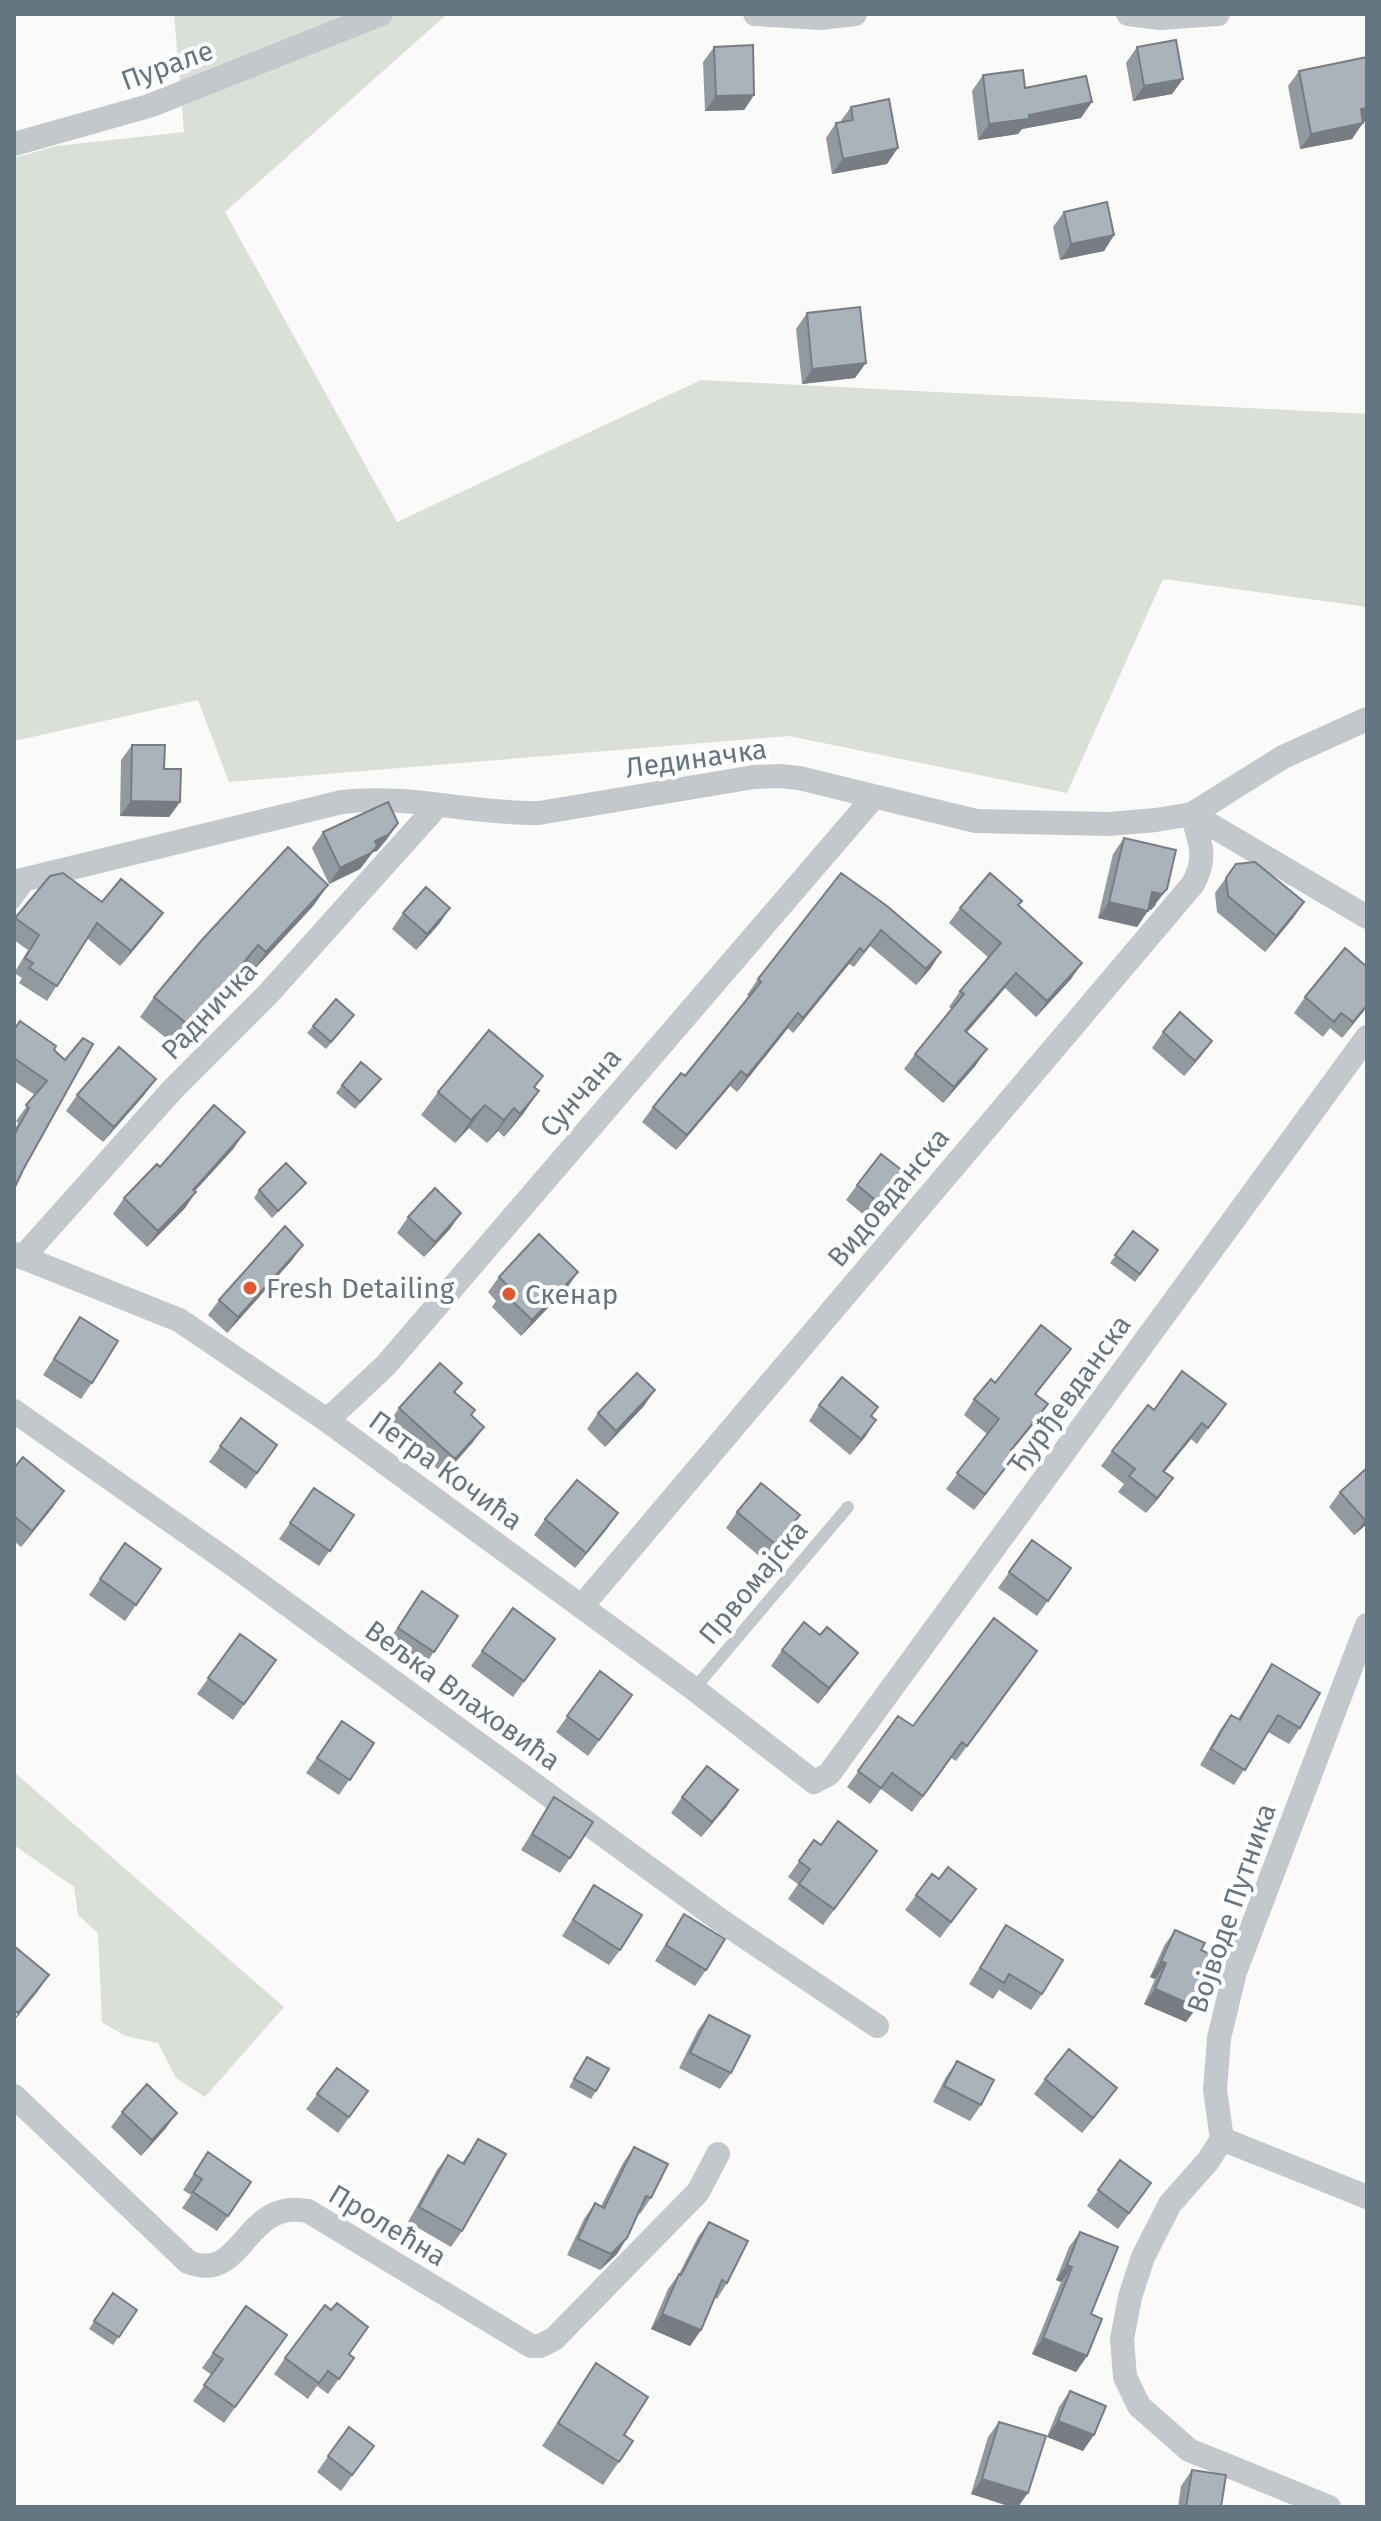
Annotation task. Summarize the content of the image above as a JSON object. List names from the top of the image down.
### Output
{
  "streets": {
    "street": [
      "Пурале",
      "Лединачка",
      "Радничка",
      "Сунчана",
      "Видовданска",
      "Ђурђевданска",
      "Петра Кочића",
      "Вељка Влаховића",
      "Војводе Путника",
      "Пролећна"
    ],
    "lane": ["Првомајска"]
  },
  "crossings": [
    ["Лединачка", "Радничка"],
    ["Лединачка", "Сунчана"],
    ["Лединачка", "Видовданска"],
    ["Радничка", "Петра Кочића"],
    ["Сунчана", "Петра Кочића"],
    ["Видовданска", "Петра Кочића"],
    ["Ђурђевданска", "Петра Кочића"],
    ["Петра Кочића", "Првомајска"]
  ],
  "places": ["Fresh Detailing", "Скенар"]
}
